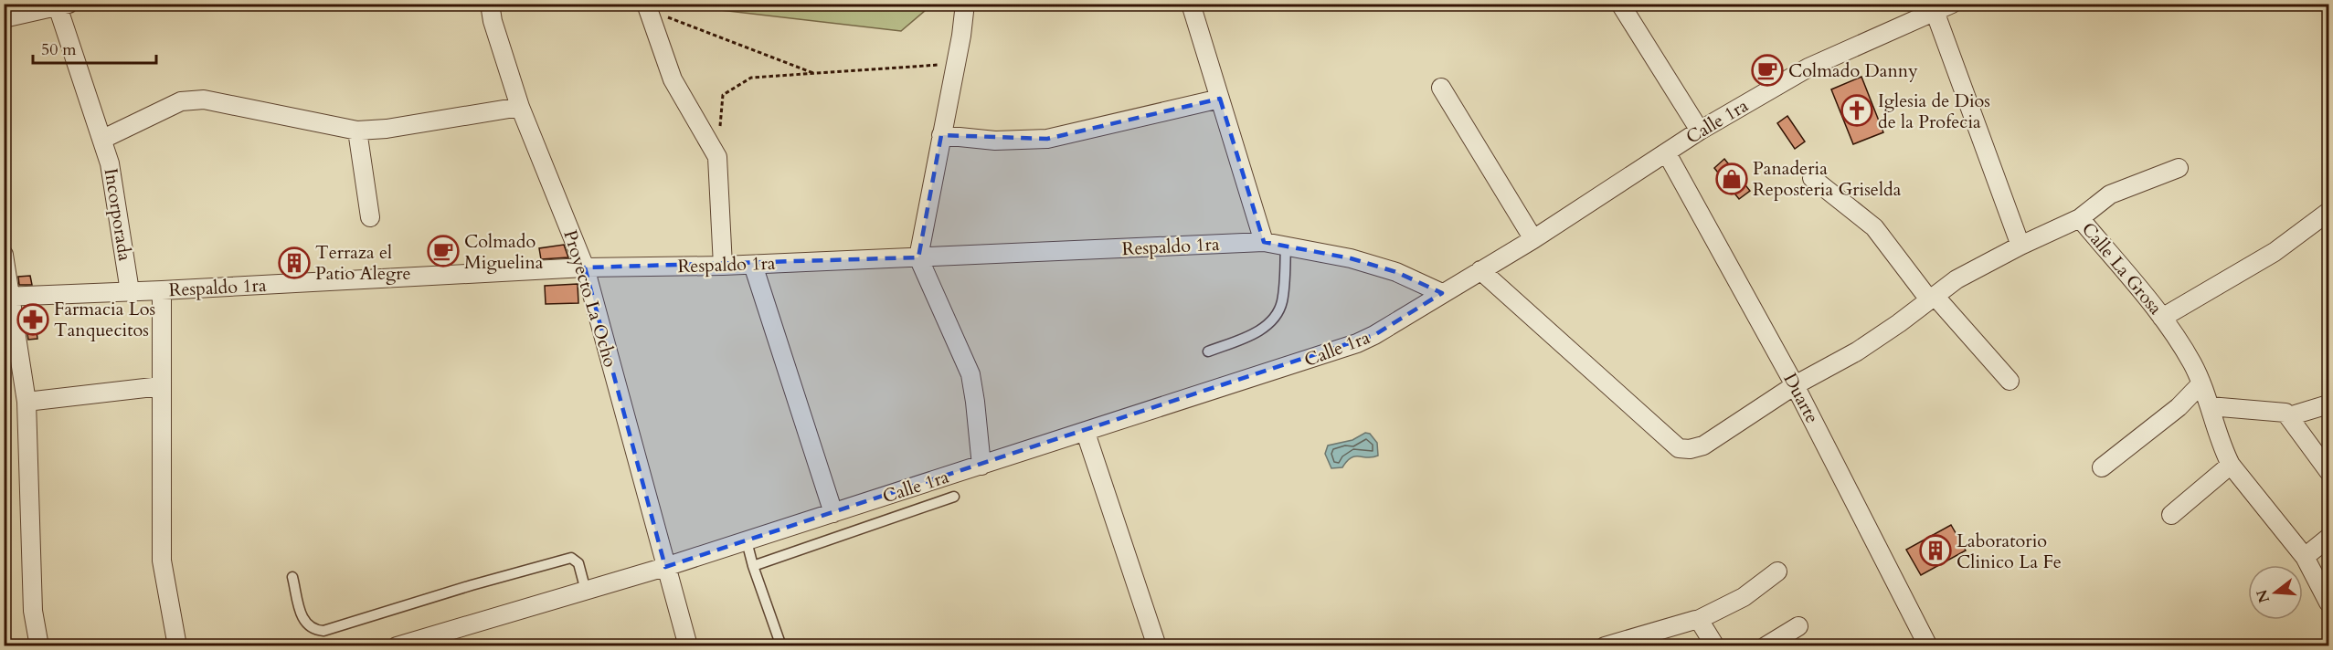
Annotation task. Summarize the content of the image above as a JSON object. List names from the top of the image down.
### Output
{
  "streets": {
    "street": [
      "Calle 1ra",
      "Incorporada",
      "Respaldo 1ra",
      "Calle La Grosa",
      "Proyecto La Ocho",
      "Duarte"
    ]
  },
  "crossings": [
    ["Calle 1ra", "Respaldo 1ra"],
    ["Calle 1ra", "Calle La Grosa"],
    ["Calle 1ra", "Proyecto La Ocho"],
    ["Calle 1ra", "Duarte"],
    ["Incorporada", "Respaldo 1ra"],
    ["Respaldo 1ra", "Proyecto La Ocho"],
    ["Calle La Grosa", "Duarte"]
  ],
  "places": {
    "cafe": ["Colmado Danny", "Colmado Miguelina"],
    "church": ["Iglesia de Dios de la Profecia"],
    "shop": ["Panaderia Reposteria Griselda"],
    "building": ["Terraza el Patio Alegre", "Laboratorio Clinico La Fe"],
    "pharmacy": ["Farmacia Los Tanquecitos"]
  },
  "scale_bar": "50 m",
  "north": "left"
}
